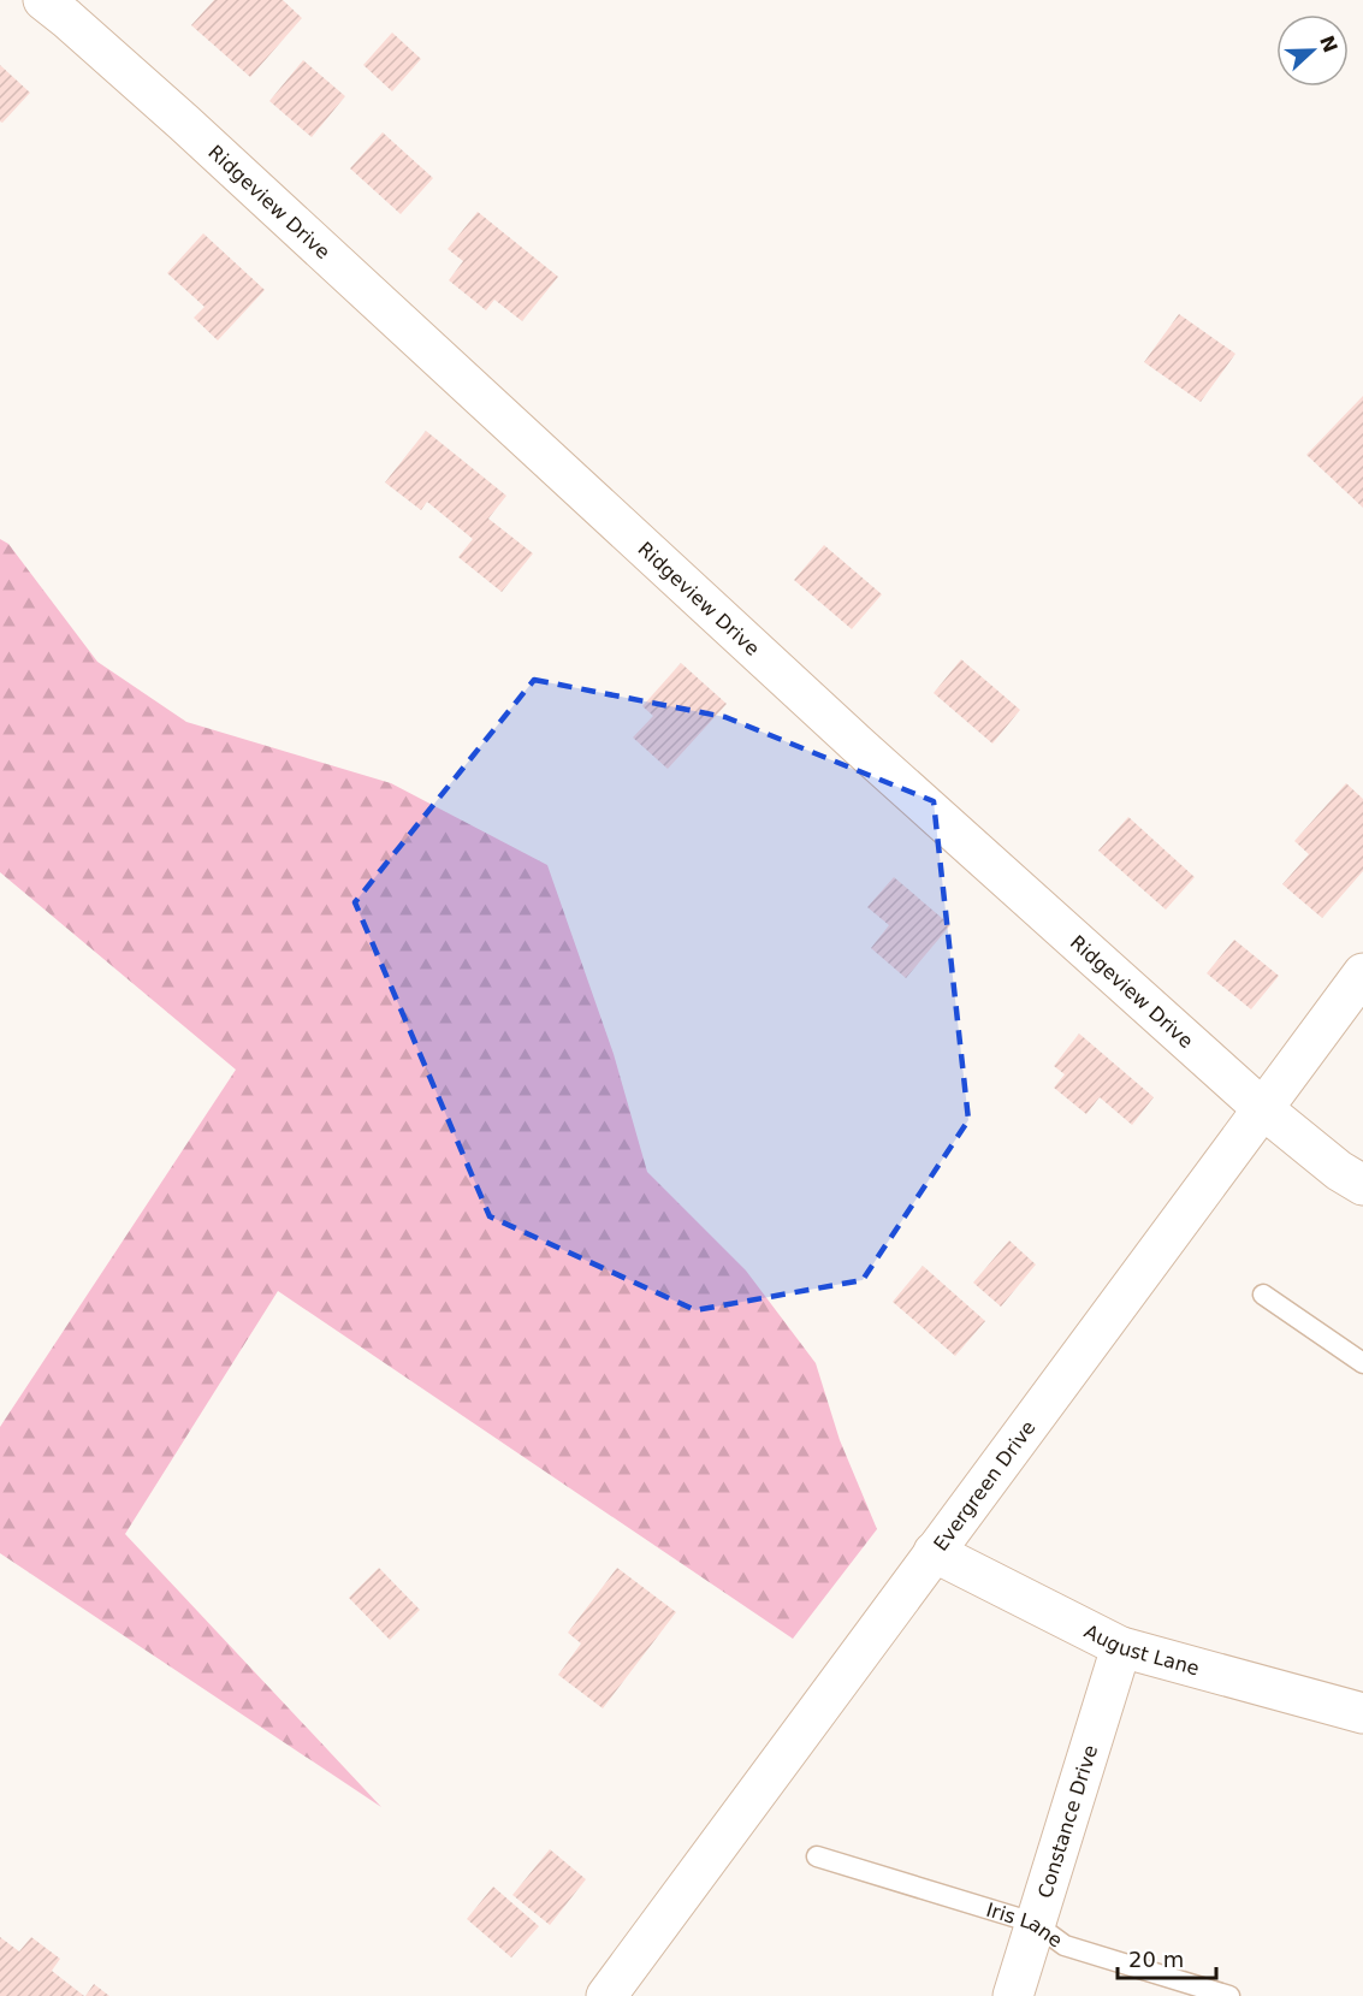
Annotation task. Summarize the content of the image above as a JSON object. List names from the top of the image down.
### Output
{
  "streets": {
    "street": [
      "Ridgeview Drive",
      "Evergreen Drive",
      "August Lane",
      "Constance Drive"
    ],
    "lane": ["Iris Lane"]
  },
  "crossings": [
    ["Ridgeview Drive", "Evergreen Drive"],
    ["Evergreen Drive", "August Lane"],
    ["August Lane", "Constance Drive"],
    ["Constance Drive", "Iris Lane"]
  ],
  "scale_bar": "20 m",
  "north": "right"
}
